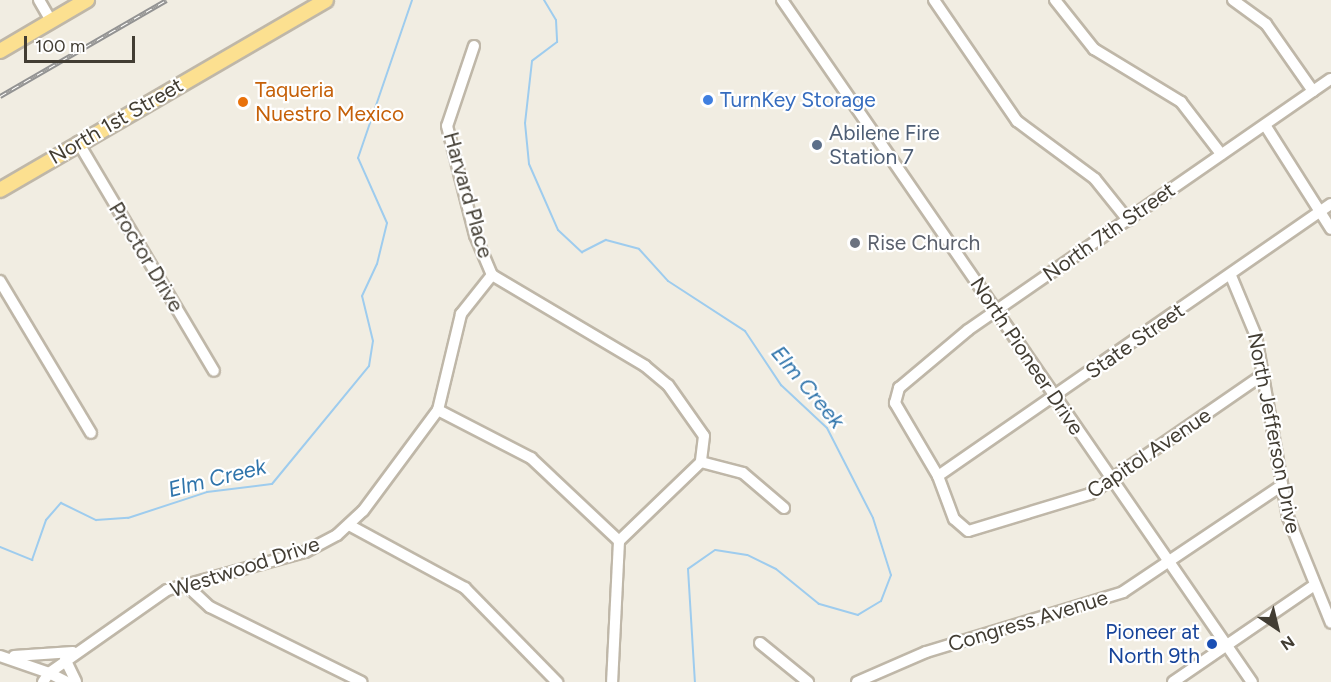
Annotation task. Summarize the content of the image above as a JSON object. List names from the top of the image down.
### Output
{
  "streets": {
    "main road": ["North 1st Street"],
    "street": [
      "Harvard Place",
      "North 7th Street",
      "Proctor Drive",
      "State Street",
      "North Pioneer Drive",
      "North Jefferson Drive",
      "Capitol Avenue",
      "Westwood Drive",
      "Congress Avenue"
    ]
  },
  "crossings": [
    ["North 1st Street", "Proctor Drive"],
    ["Harvard Place", "Westwood Drive"],
    ["North 7th Street", "State Street"],
    ["North 7th Street", "North Pioneer Drive"],
    ["North 7th Street", "Capitol Avenue"],
    ["State Street", "North Pioneer Drive"],
    ["State Street", "North Jefferson Drive"],
    ["State Street", "Capitol Avenue"],
    ["North Pioneer Drive", "Capitol Avenue"],
    ["North Pioneer Drive", "Congress Avenue"],
    ["North Jefferson Drive", "Capitol Avenue"],
    ["North Jefferson Drive", "Congress Avenue"]
  ],
  "water": ["Elm Creek"],
  "places": [
    "TurnKey Storage",
    "Taqueria Nuestro Mexico",
    "Abilene Fire Station 7",
    "Rise Church",
    "Pioneer at North 9th"
  ],
  "scale_bar": "100 m",
  "north": "bottom right"
}
